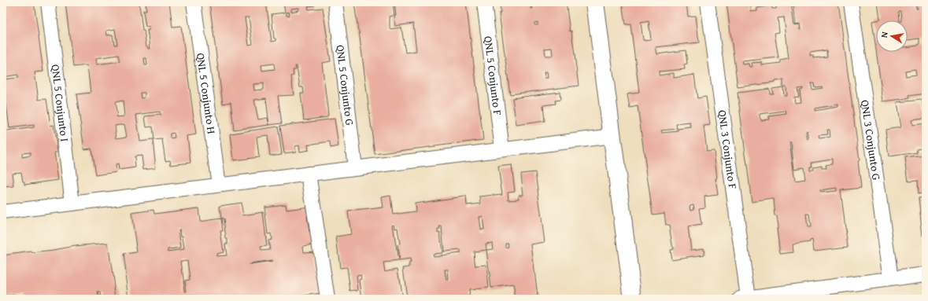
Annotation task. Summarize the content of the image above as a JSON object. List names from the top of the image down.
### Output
{
  "streets": {
    "street": [
      "QNL 5 Conjunto F",
      "QNL 5 Conjunto G",
      "QNL 5 Conjunto H",
      "QNL 5 Conjunto I",
      "QNL 3 Conjunto G",
      "QNL 3 Conjunto F"
    ]
  },
  "north": "left"
}
